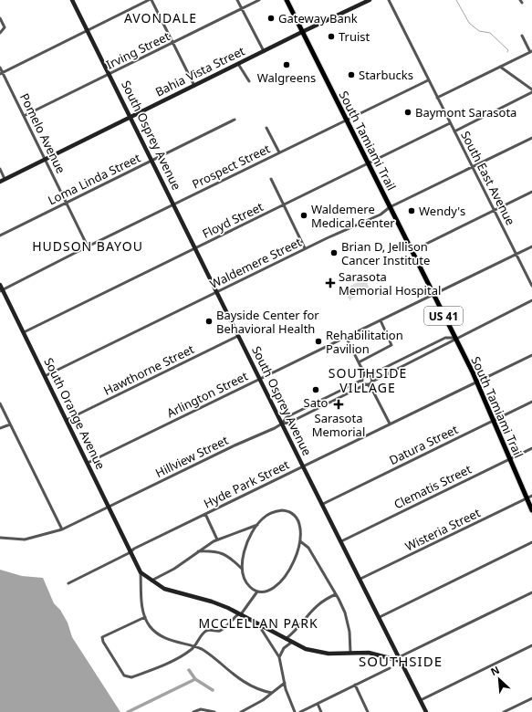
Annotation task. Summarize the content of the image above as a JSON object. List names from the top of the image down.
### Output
{
  "streets": {
    "main road": ["South Tamiami Trail", "US 41"],
    "street": [
      "Irving Street",
      "Bahia Vista Street",
      "Pomelo Avenue",
      "South Osprey Avenue",
      "Prospect Street",
      "South East Avenue",
      "Loma Linda Street",
      "Floyd Street",
      "Waldemere Street",
      "Hawthorne Street",
      "Arlington Street",
      "South Orange Avenue",
      "Datura Street",
      "Hillview Street",
      "Hyde Park Street",
      "Clematis Street",
      "Wisteria Street"
    ]
  },
  "crossings": [
    ["Irving Street", "Pomelo Avenue"],
    ["Irving Street", "South Osprey Avenue"],
    ["Bahia Vista Street", "Pomelo Avenue"],
    ["Bahia Vista Street", "South Osprey Avenue"],
    ["Bahia Vista Street", "South Tamiami Trail"],
    ["Pomelo Avenue", "Prospect Street"],
    ["Pomelo Avenue", "Loma Linda Street"],
    ["South Osprey Avenue", "Prospect Street"],
    ["South Osprey Avenue", "Loma Linda Street"],
    ["South Osprey Avenue", "Floyd Street"],
    ["South Osprey Avenue", "Waldemere Street"],
    ["South Osprey Avenue", "Hawthorne Street"],
    ["South Osprey Avenue", "Arlington Street"],
    ["South Osprey Avenue", "Datura Street"],
    ["South Osprey Avenue", "Hillview Street"],
    ["South Osprey Avenue", "Hyde Park Street"],
    ["South Osprey Avenue", "Clematis Street"],
    ["South Osprey Avenue", "Wisteria Street"],
    ["South Tamiami Trail", "Prospect Street"],
    ["South Tamiami Trail", "Floyd Street"],
    ["South Tamiami Trail", "Waldemere Street"],
    ["South Tamiami Trail", "Arlington Street"],
    ["South Tamiami Trail", "Datura Street"],
    ["South Tamiami Trail", "Hyde Park Street"],
    ["South Tamiami Trail", "Clematis Street"],
    ["South Tamiami Trail", "Wisteria Street"],
    ["Prospect Street", "South East Avenue"],
    ["Prospect Street", "South Orange Avenue"],
    ["South East Avenue", "Floyd Street"],
    ["South East Avenue", "Waldemere Street"],
    ["South East Avenue", "Arlington Street"],
    ["Floyd Street", "South Orange Avenue"],
    ["Waldemere Street", "South Orange Avenue"],
    ["Hawthorne Street", "South Orange Avenue"],
    ["Arlington Street", "South Orange Avenue"],
    ["South Orange Avenue", "Hillview Street"],
    ["South Orange Avenue", "Hyde Park Street"]
  ],
  "districts": [
    "AVONDALE",
    "HUDSON BAYOU",
    "SOUTHSIDE VILLAGE",
    "MCCLELLAN PARK",
    "SOUTHSIDE"
  ],
  "places": {
    "other": [
      "Gateway Bank",
      "Truist",
      "Walgreens",
      "Starbucks",
      "Baymont Sarasota",
      "Wendy's",
      "Waldemere Medical Center",
      "Brian D, Jellison Cancer Institute",
      "Bayside Center for Behavioral Health",
      "Rehabilitation Pavilion",
      "Sato"
    ],
    "health": ["Sarasota Memorial Hospital", "Sarasota Memorial"]
  },
  "north": "top left"
}
